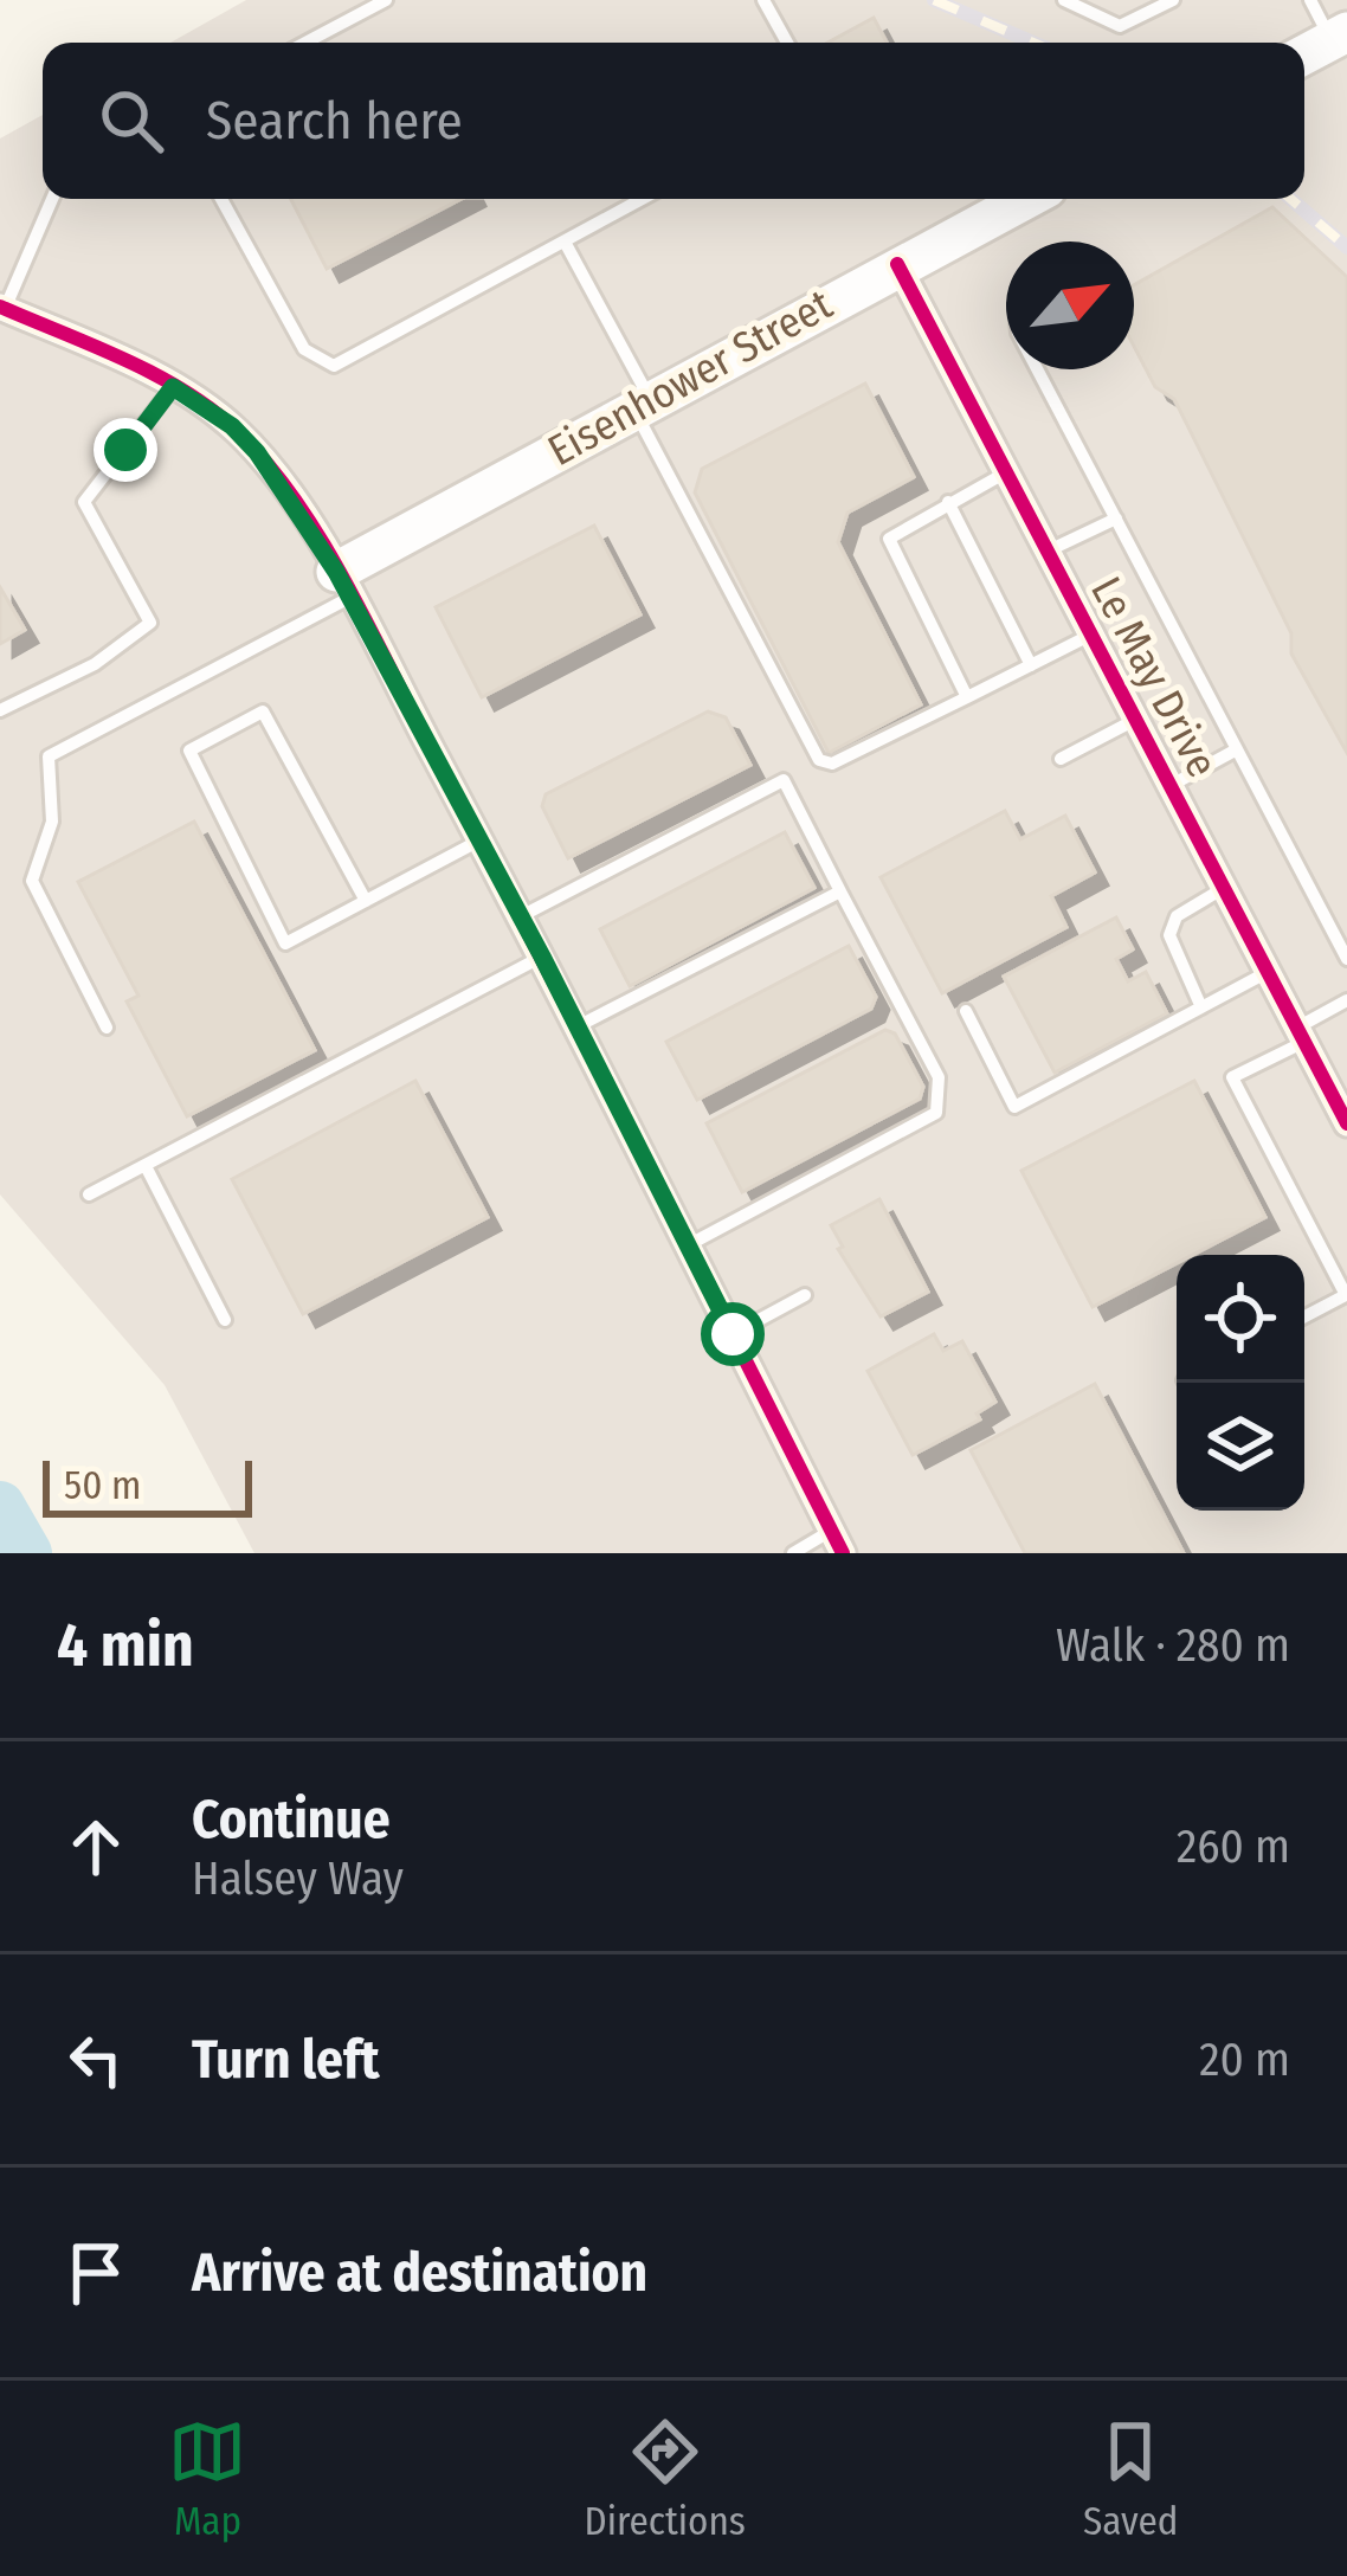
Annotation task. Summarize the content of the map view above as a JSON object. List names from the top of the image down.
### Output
{
  "streets": {
    "street": ["Eisenhower Street", "Le May Drive"]
  },
  "crossings": [
    ["Eisenhower Street", "Le May Drive"]
  ],
  "scale_bar": "50 m",
  "north": "top right",
  "page": {
    "search": "Search here",
    "scale": "50 m",
    "heading": ["4 min", "Walk · 280 m"],
    "list": [
      ["Continue", "Halsey Way", "260 m"],
      ["Turn left", "20 m"],
      "Arrive at destination"
    ],
    "nav": ["Map", "Directions", "Saved"]
  }
}
